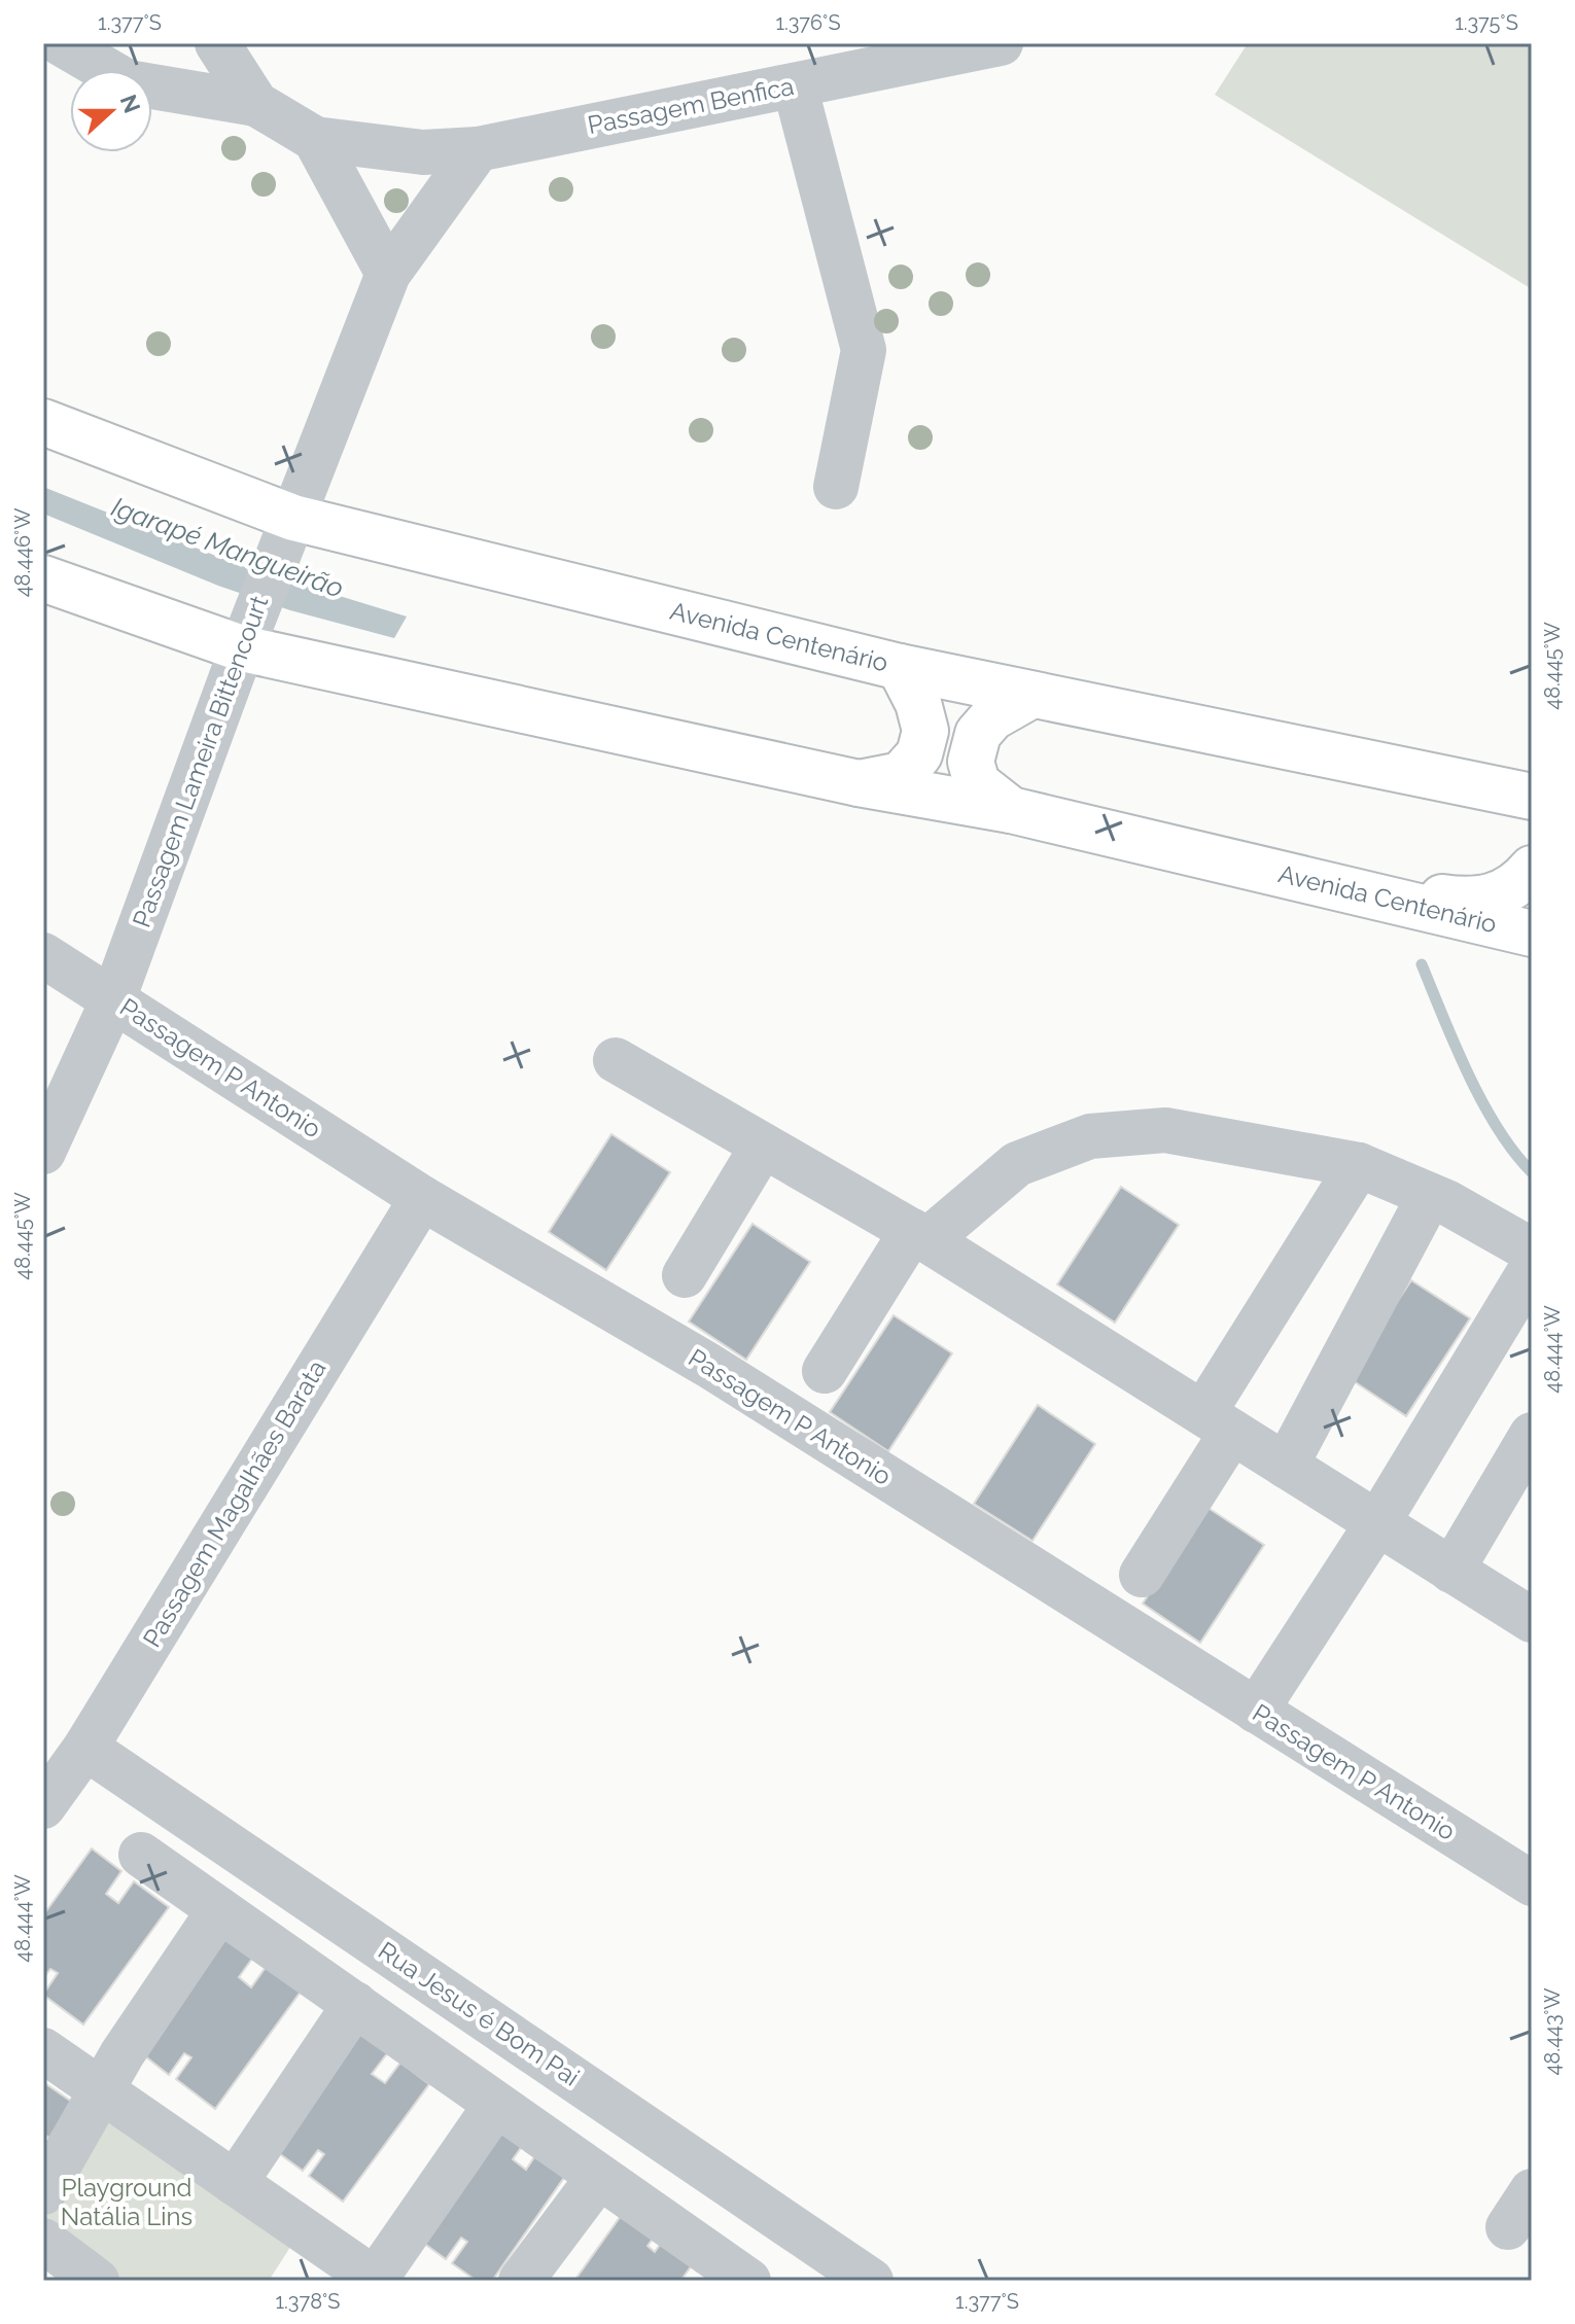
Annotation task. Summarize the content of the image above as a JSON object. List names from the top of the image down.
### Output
{
  "streets": {
    "main road": ["Avenida Centenário"],
    "street": [
      "Passagem Benfica",
      "Passagem Lameira Bittencourt",
      "Passagem P Antonio",
      "Passagem Magalhães Barata",
      "Rua Jesus é Bom Pai"
    ]
  },
  "crossings": [
    ["Avenida Centenário", "Passagem Lameira Bittencourt"],
    ["Passagem Lameira Bittencourt", "Passagem P Antonio"],
    ["Passagem P Antonio", "Passagem Magalhães Barata"],
    ["Passagem Magalhães Barata", "Rua Jesus é Bom Pai"]
  ],
  "water": ["Igarapé Mangueirão"],
  "parks": ["Playground Natália Lins"],
  "north": "right",
  "coordinates": [
    "1.377°S",
    "1.376°S",
    "1.375°S",
    "48.446°W",
    "48.445°W",
    "48.444°W",
    "48.443°W",
    "1.378°S"
  ]
}
